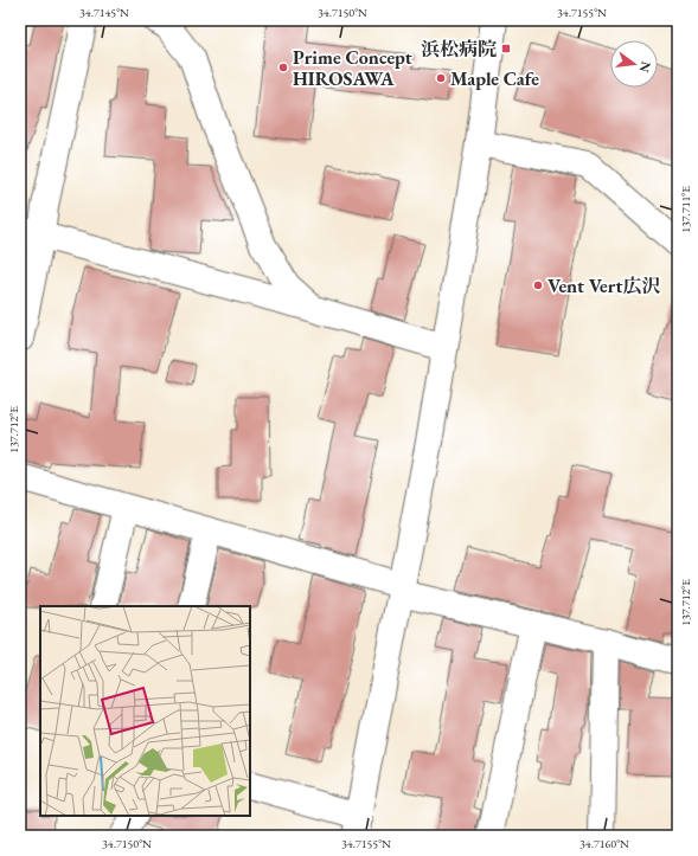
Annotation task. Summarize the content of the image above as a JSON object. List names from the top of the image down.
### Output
{
  "places": {
    "transit": ["浜松病院"],
    "other": ["Prime Concept HIROSAWA", "Maple Cafe", "Vent Vert広沢"]
  },
  "north": "right",
  "coordinates": [
    "34.7145°N",
    "34.7150°N",
    "34.7155°N",
    "137.711°E",
    "137.712°E",
    "34.7160°N"
  ]
}
